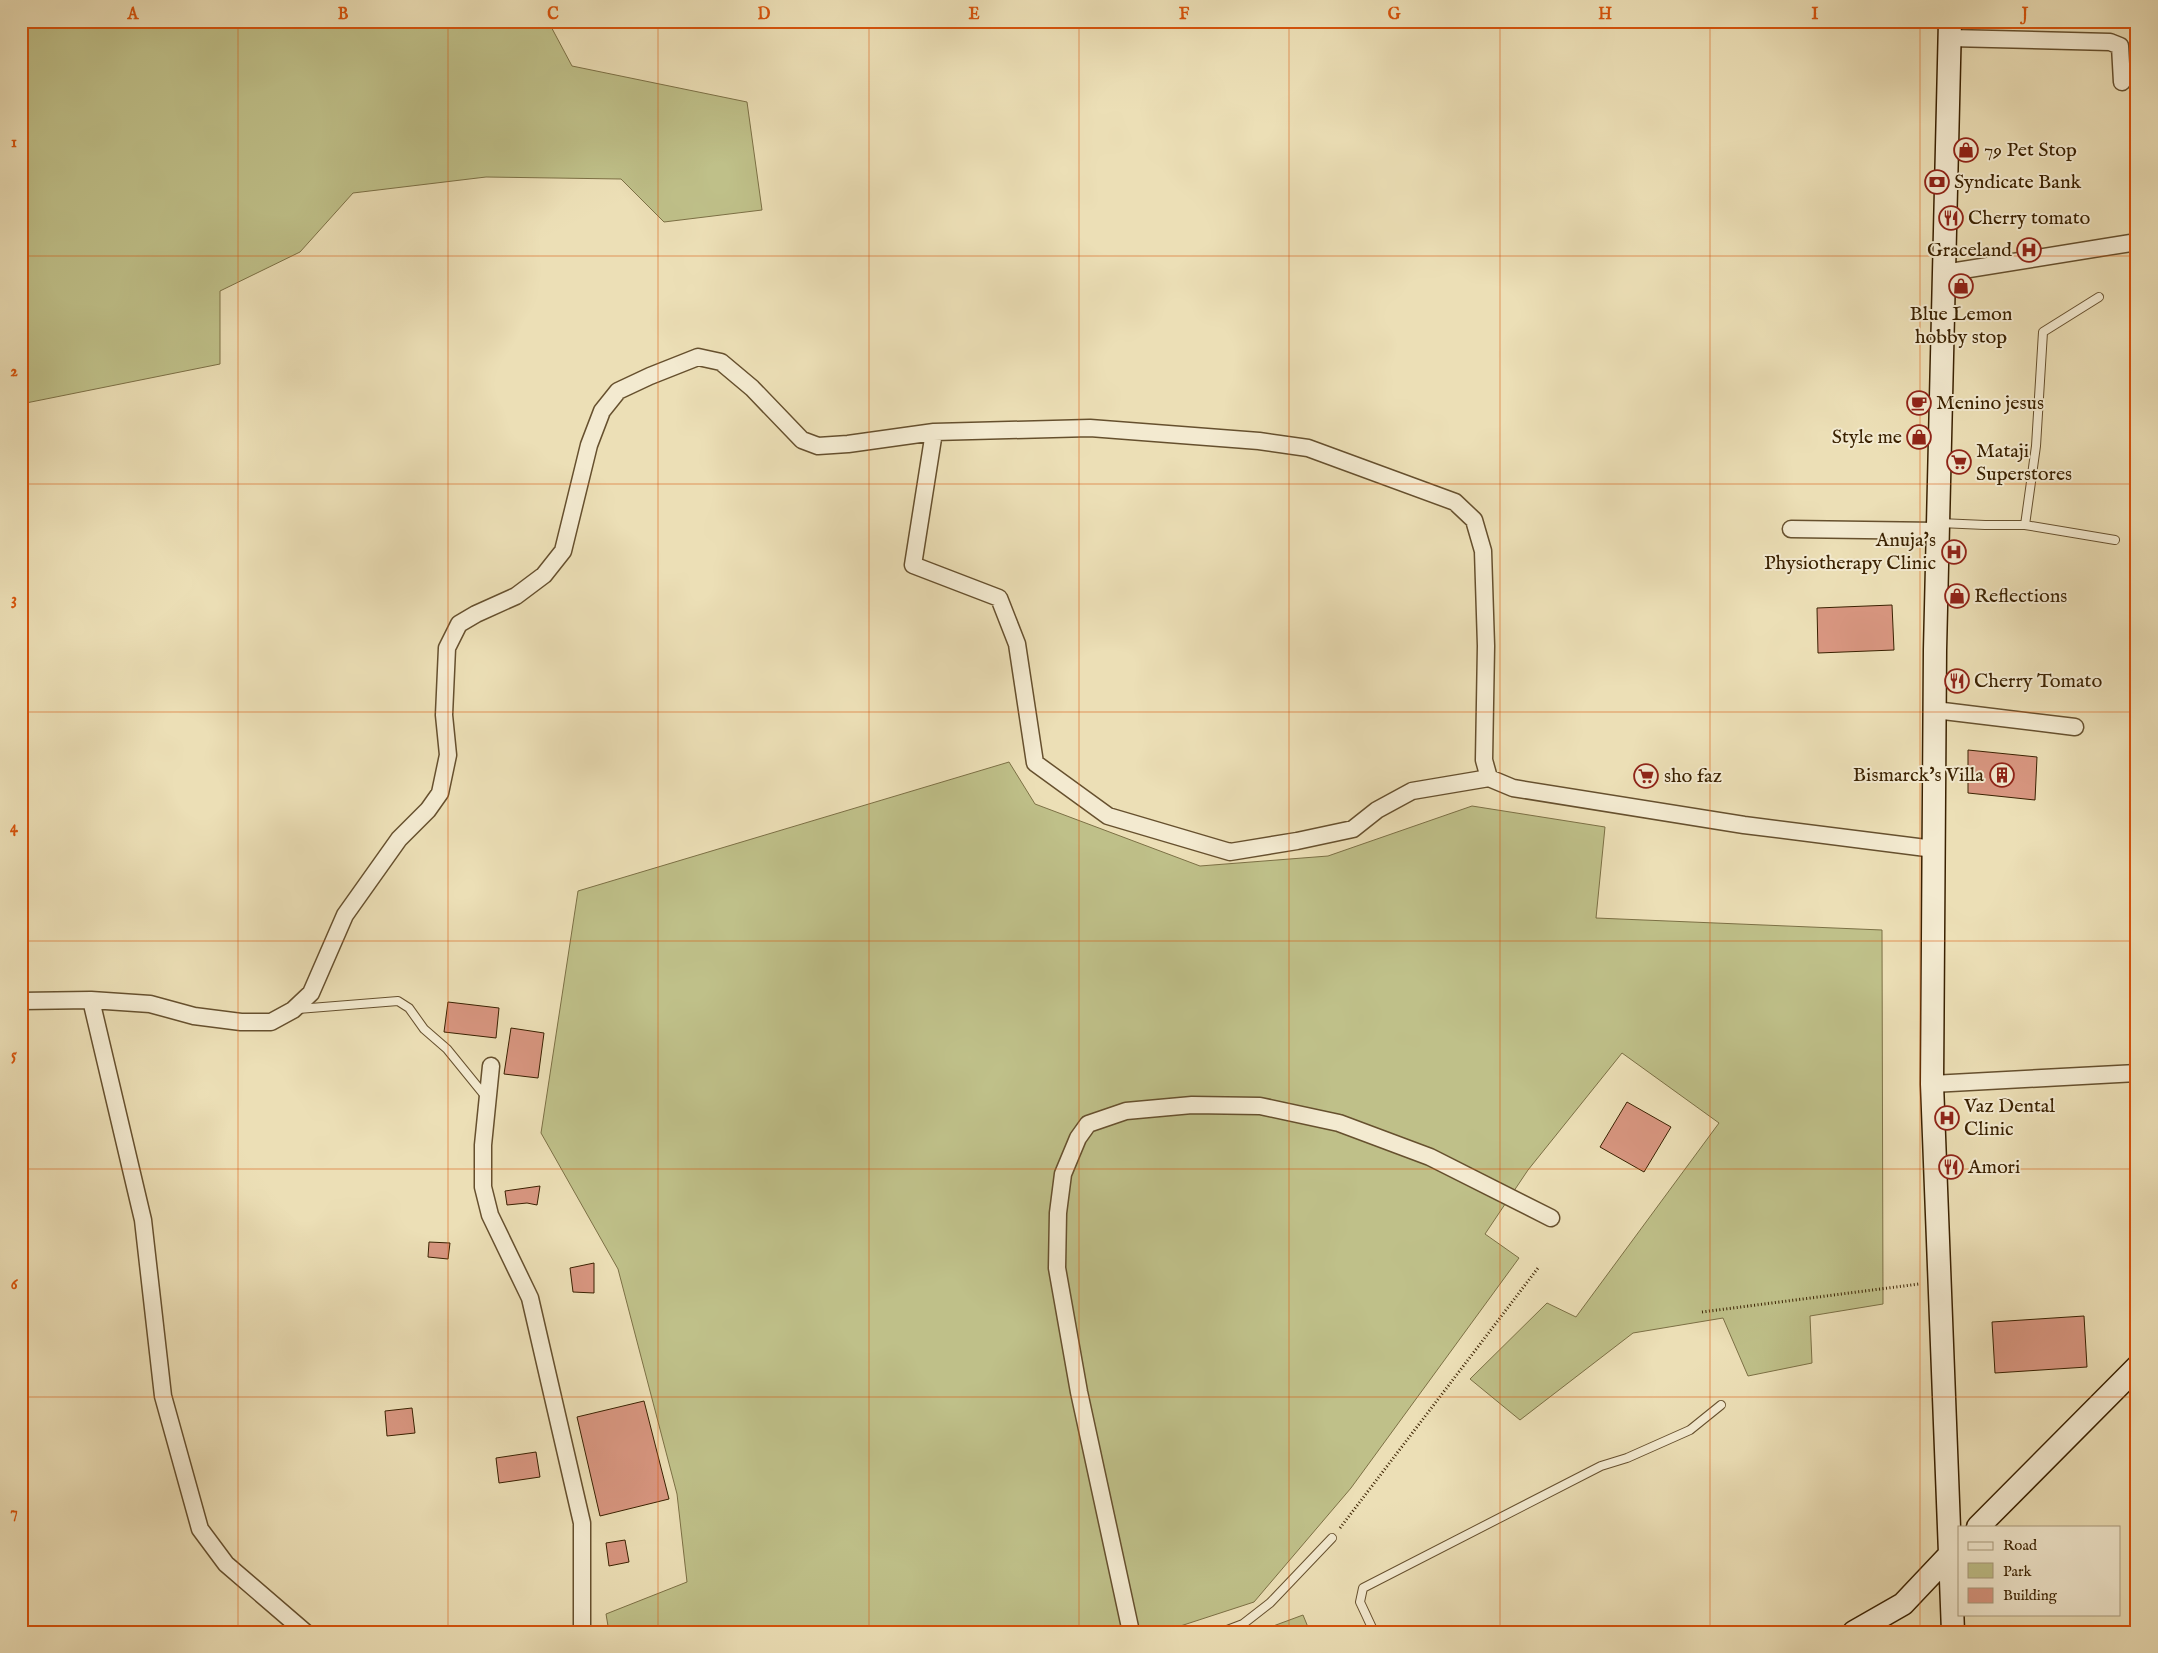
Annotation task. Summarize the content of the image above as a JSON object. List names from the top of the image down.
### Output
{
  "places": {
    "shop": [
      "79 Pet Stop",
      "Blue Lemon hobby stop",
      "Style me",
      "Reflections"
    ],
    "bank": ["Syndicate Bank"],
    "restaurant": ["Cherry tomato", "Cherry Tomato", "Amori"],
    "hospital": ["Graceland", "Anuja's Physiotherapy Clinic", "Vaz Dental Clinic"],
    "cafe": ["Menino jesus"],
    "supermarket": ["Mataji Superstores", "sho faz"],
    "building": ["Bismarck's Villa"]
  },
  "legend": ["Road", "Park", "Building"],
  "grid": {
    "columns": [
      "A",
      "B",
      "C",
      "D",
      "E",
      "F",
      "G",
      "H",
      "I",
      "J"
    ],
    "rows": [
      "1",
      "2",
      "3",
      "4",
      "5",
      "6",
      "7"
    ]
  }
}
